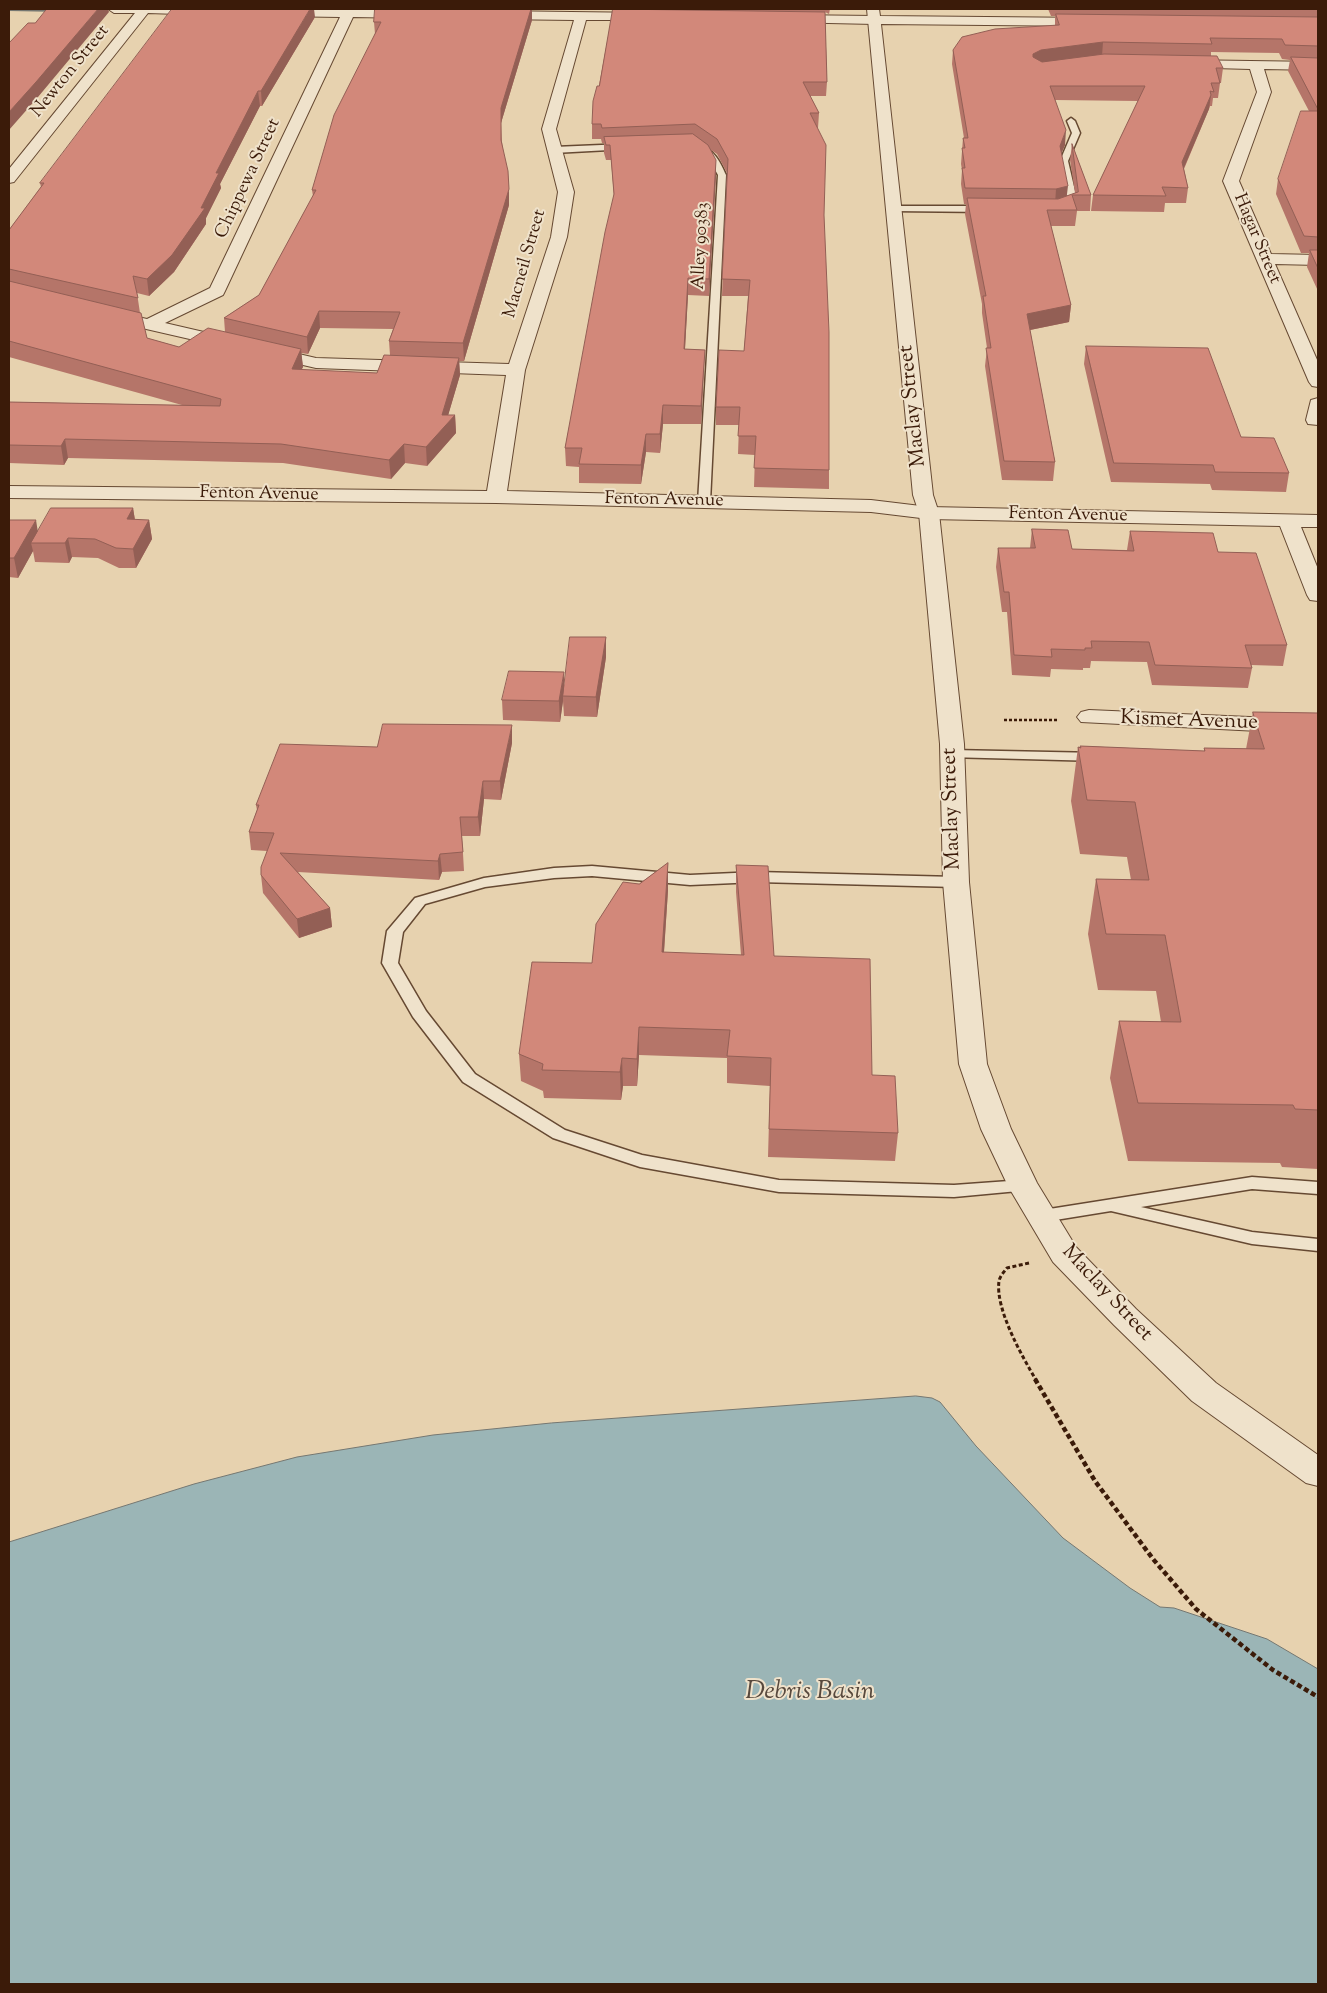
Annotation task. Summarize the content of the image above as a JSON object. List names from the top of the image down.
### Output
{
  "streets": {
    "street": [
      "Newton Street",
      "Chippewa Street",
      "Hagar Street",
      "Macneil Street",
      "Maclay Street",
      "Fenton Avenue",
      "Kismet Avenue"
    ],
    "lane": ["Alley 90383"]
  },
  "crossings": [
    ["Alley 90383", "Fenton Avenue"],
    ["Macneil Street", "Fenton Avenue"],
    ["Maclay Street", "Fenton Avenue"]
  ],
  "water": ["Debris Basin"]
}
